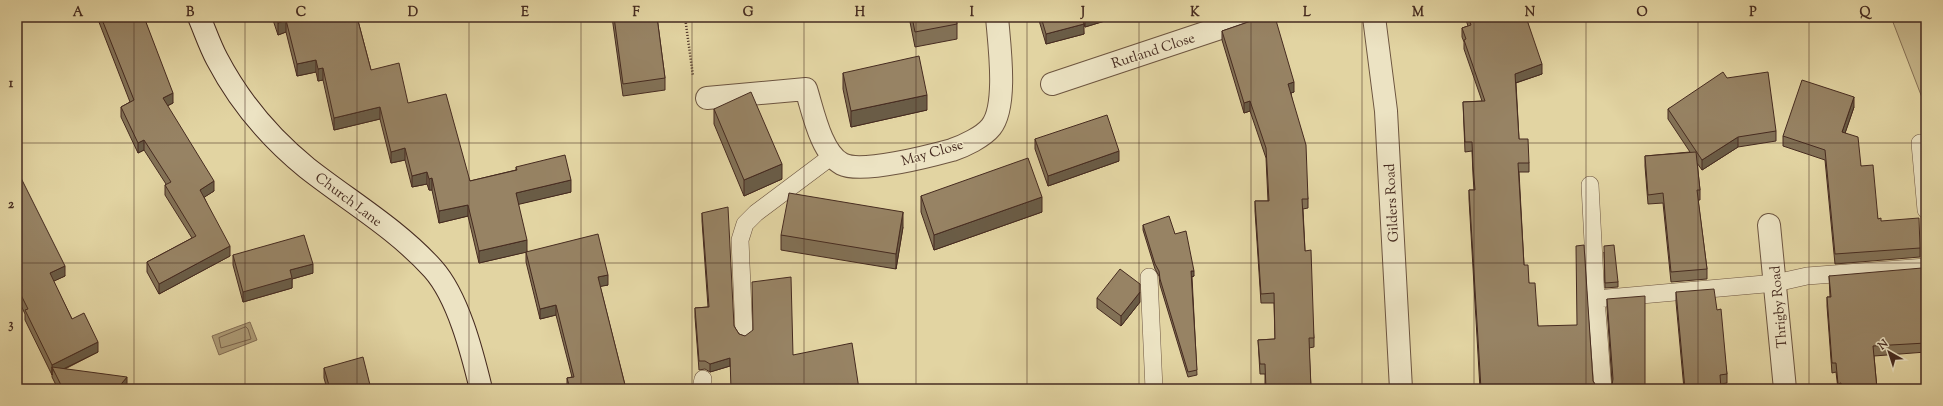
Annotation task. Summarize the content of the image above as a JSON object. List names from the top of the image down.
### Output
{
  "streets": {
    "street": [
      "Rutland Close",
      "May Close",
      "Church Lane",
      "Gilders Road",
      "Thrigby Road"
    ]
  },
  "north": "top left",
  "grid": {
    "columns": [
      "A",
      "B",
      "C",
      "D",
      "E",
      "F",
      "G",
      "H",
      "I",
      "J",
      "K",
      "L",
      "M",
      "N",
      "O",
      "P",
      "Q"
    ],
    "rows": ["1", "2", "3"]
  }
}
